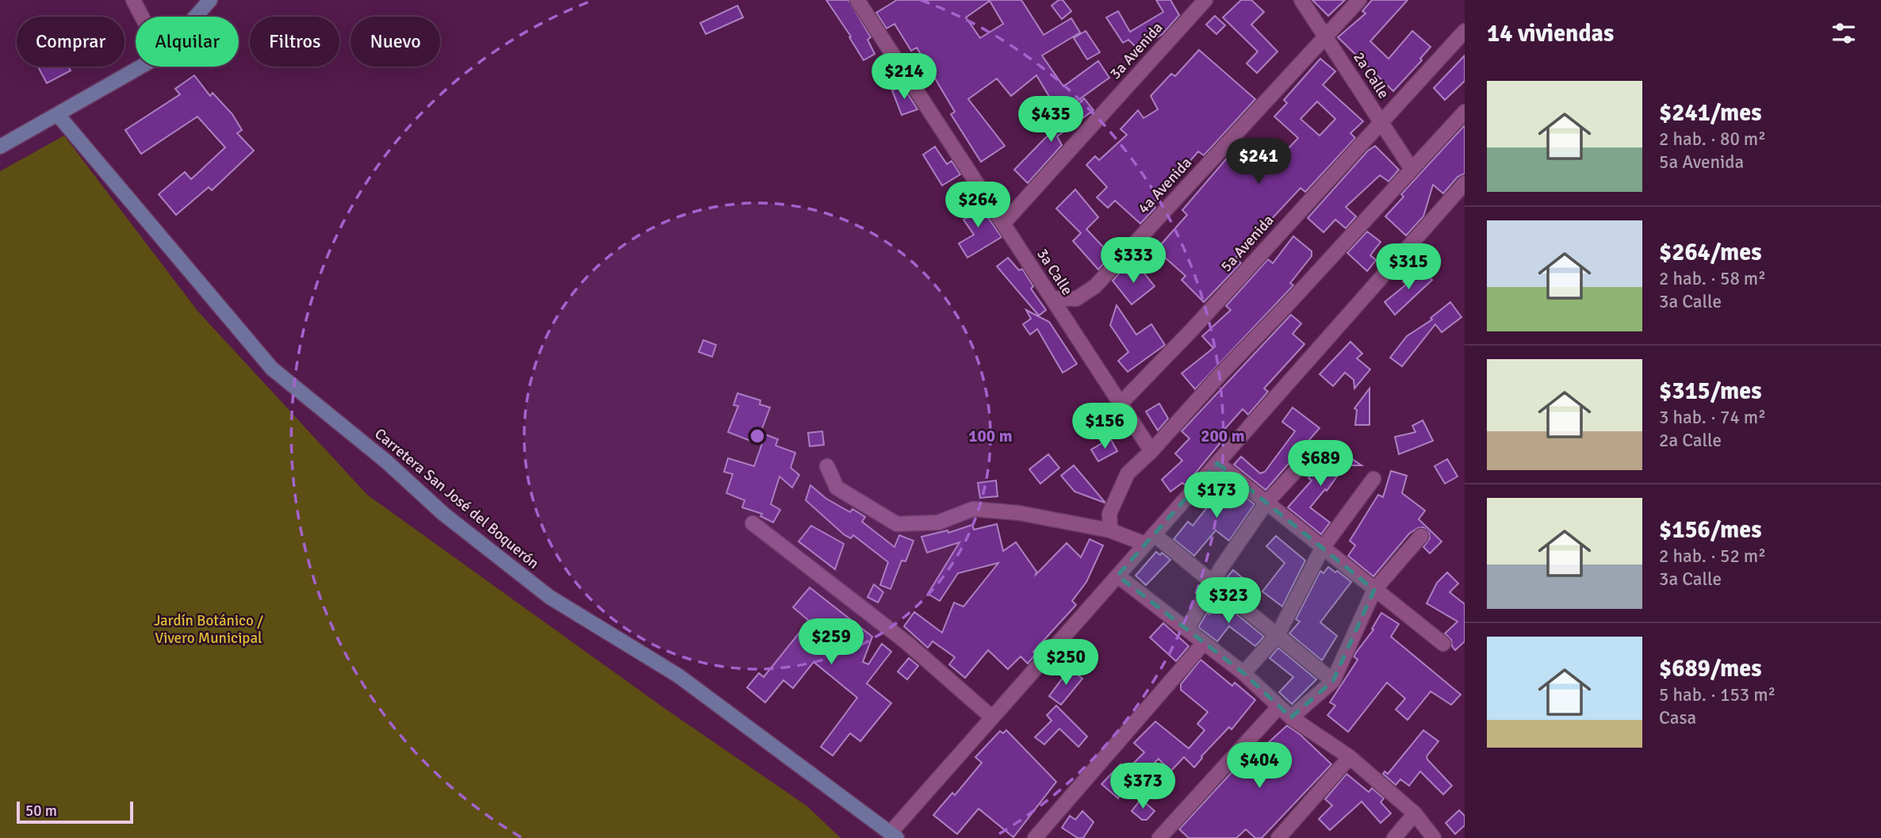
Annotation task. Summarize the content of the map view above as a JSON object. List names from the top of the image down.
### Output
{
  "streets": {
    "street": [
      "3a Avenida",
      "2a Calle",
      "4a Avenida",
      "5a Avenida",
      "3a Calle",
      "Carretera San José del Boquerón"
    ]
  },
  "crossings": [
    ["3a Avenida", "3a Calle"],
    ["2a Calle", "4a Avenida"],
    ["2a Calle", "5a Avenida"],
    ["4a Avenida", "3a Calle"],
    ["5a Avenida", "3a Calle"]
  ],
  "parks": ["Jardín Botánico / Vivero Municipal"],
  "scale_bar": "50 m",
  "page": {
    "heading": "14 viviendas",
    "chip": [
      "Comprar",
      "Alquilar",
      "Filtros",
      "Nuevo"
    ],
    "price": [
      "$214",
      "$435",
      "$241",
      "$264",
      "$333",
      "$315",
      "$156",
      "$689",
      "$173",
      "$323",
      "$259",
      "$250",
      "$404",
      "$373"
    ],
    "list": [
      {
        "name": "$241/mes",
        "note": "2 hab. · 80 m² · 5a Avenida"
      },
      {
        "name": "$264/mes",
        "note": "2 hab. · 58 m² · 3a Calle"
      },
      {
        "name": "$315/mes",
        "note": "3 hab. · 74 m² · 2a Calle"
      },
      {
        "name": "$156/mes",
        "note": "2 hab. · 52 m² · 3a Calle"
      },
      {
        "name": "$689/mes",
        "note": "5 hab. · 153 m² · Casa"
      }
    ],
    "scale": "50 m"
  },
  "rings": ["100 m", "200 m"]
}
